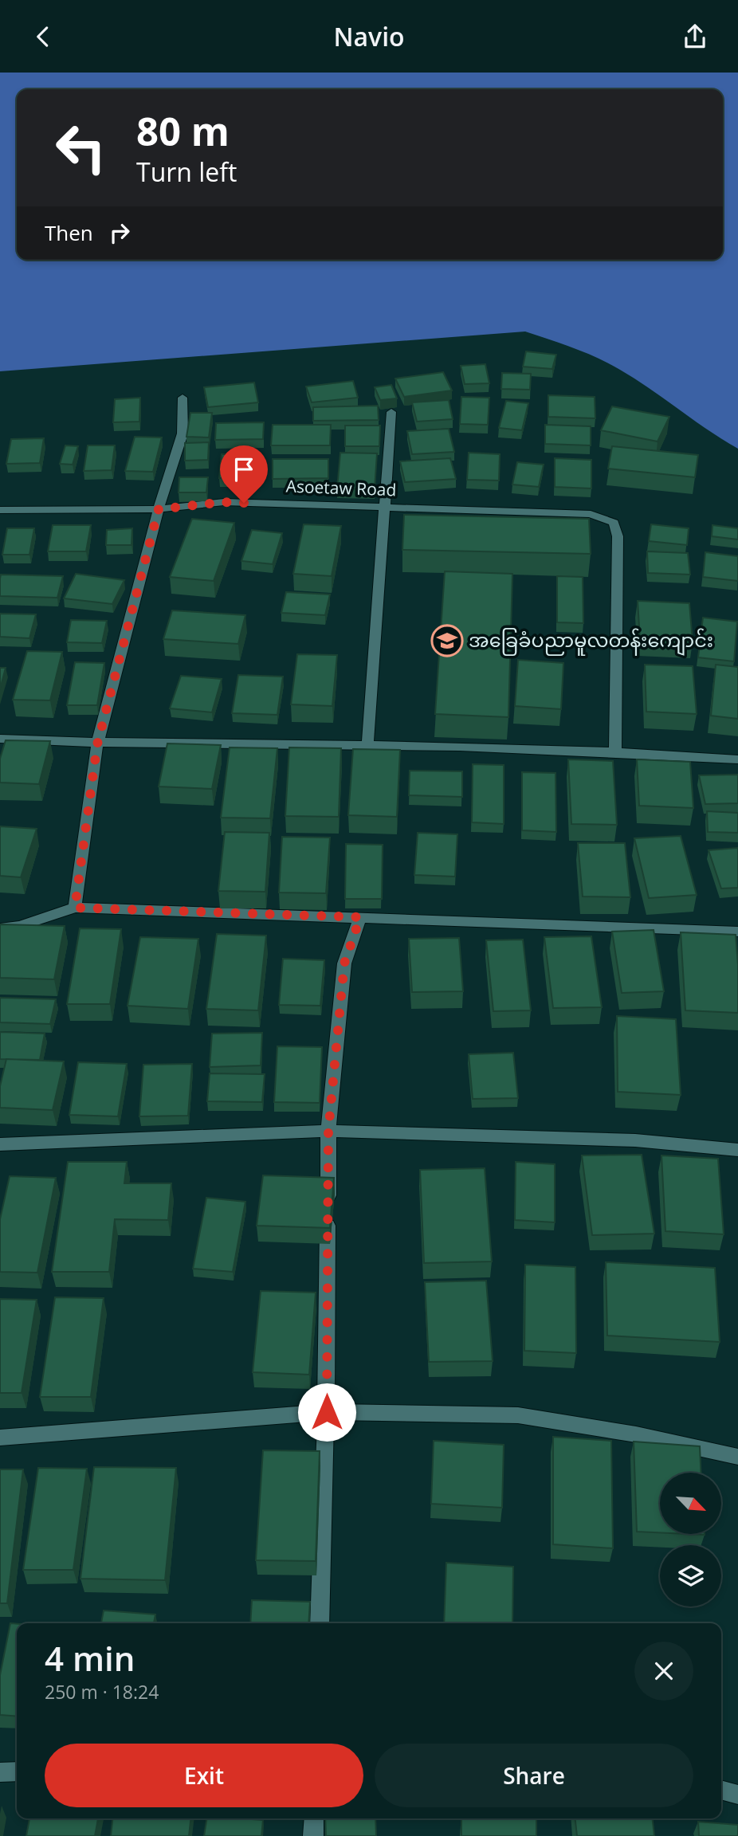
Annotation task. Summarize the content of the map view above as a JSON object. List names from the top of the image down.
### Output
{
  "streets": {
    "street": ["Asoetaw Road"]
  },
  "places": {
    "school or university": ["အခြေခံပညာမူလတန်းကျောင်း"]
  },
  "north": "bottom right",
  "page": {
    "header": "Navio",
    "turn": ["80 m", "Turn left"],
    "then": "Then",
    "heading": ["4 min", "250 m · 18:24"],
    "buttons": ["Exit", "Share"]
  }
}
